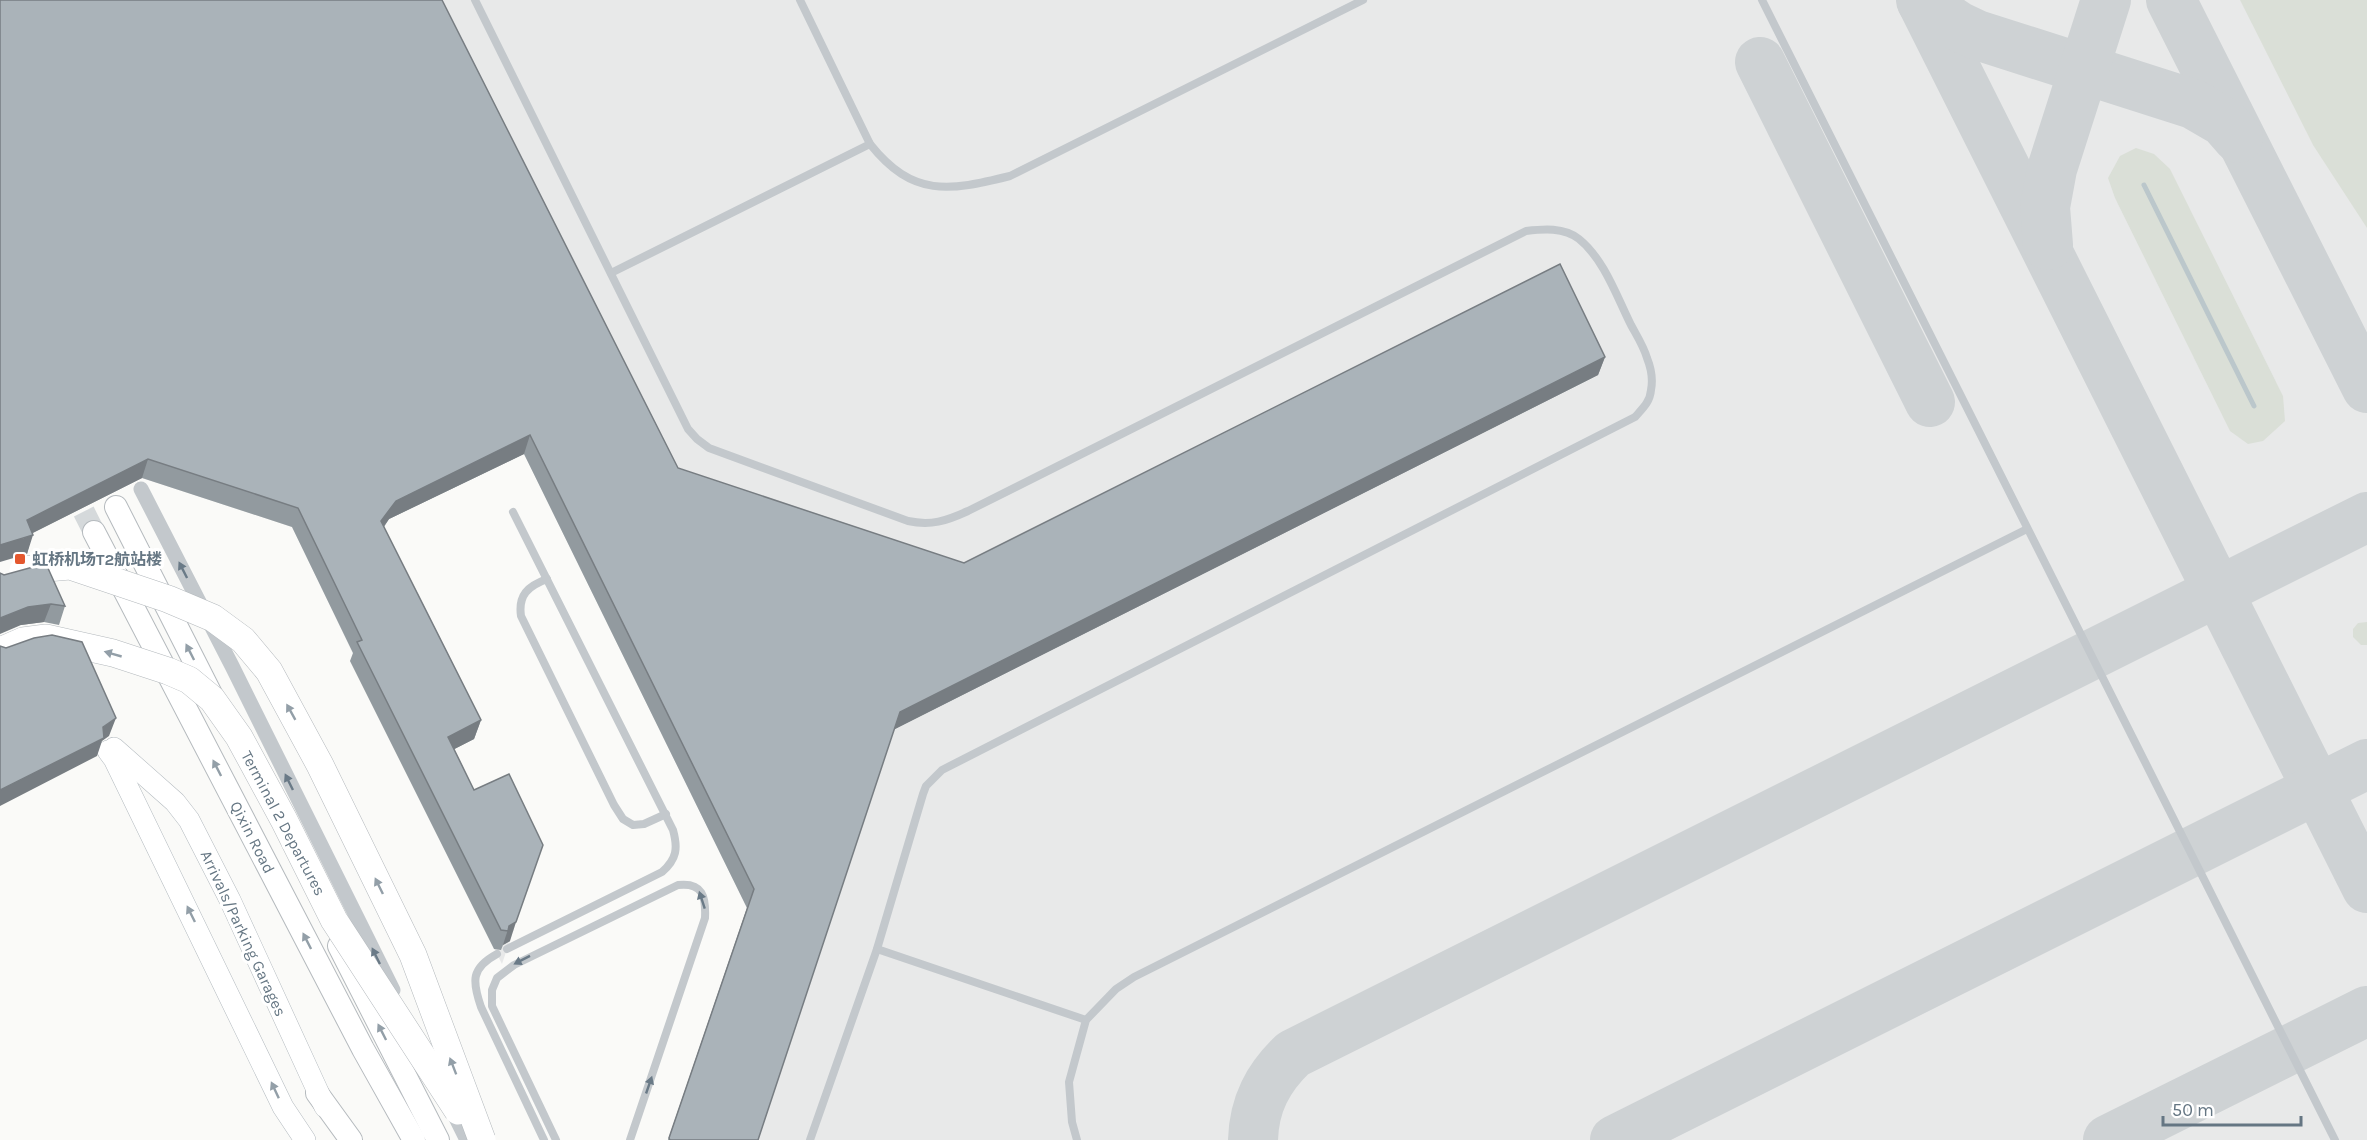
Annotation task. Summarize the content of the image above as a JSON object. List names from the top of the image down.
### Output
{
  "streets": {
    "highway": ["Terminal 2 Departures"],
    "main road": ["Qixin Road", "Arrivals/Parking Garages"]
  },
  "places": {
    "transit": ["虹桥机场T2航站楼"]
  },
  "scale_bar": "50 m"
}
